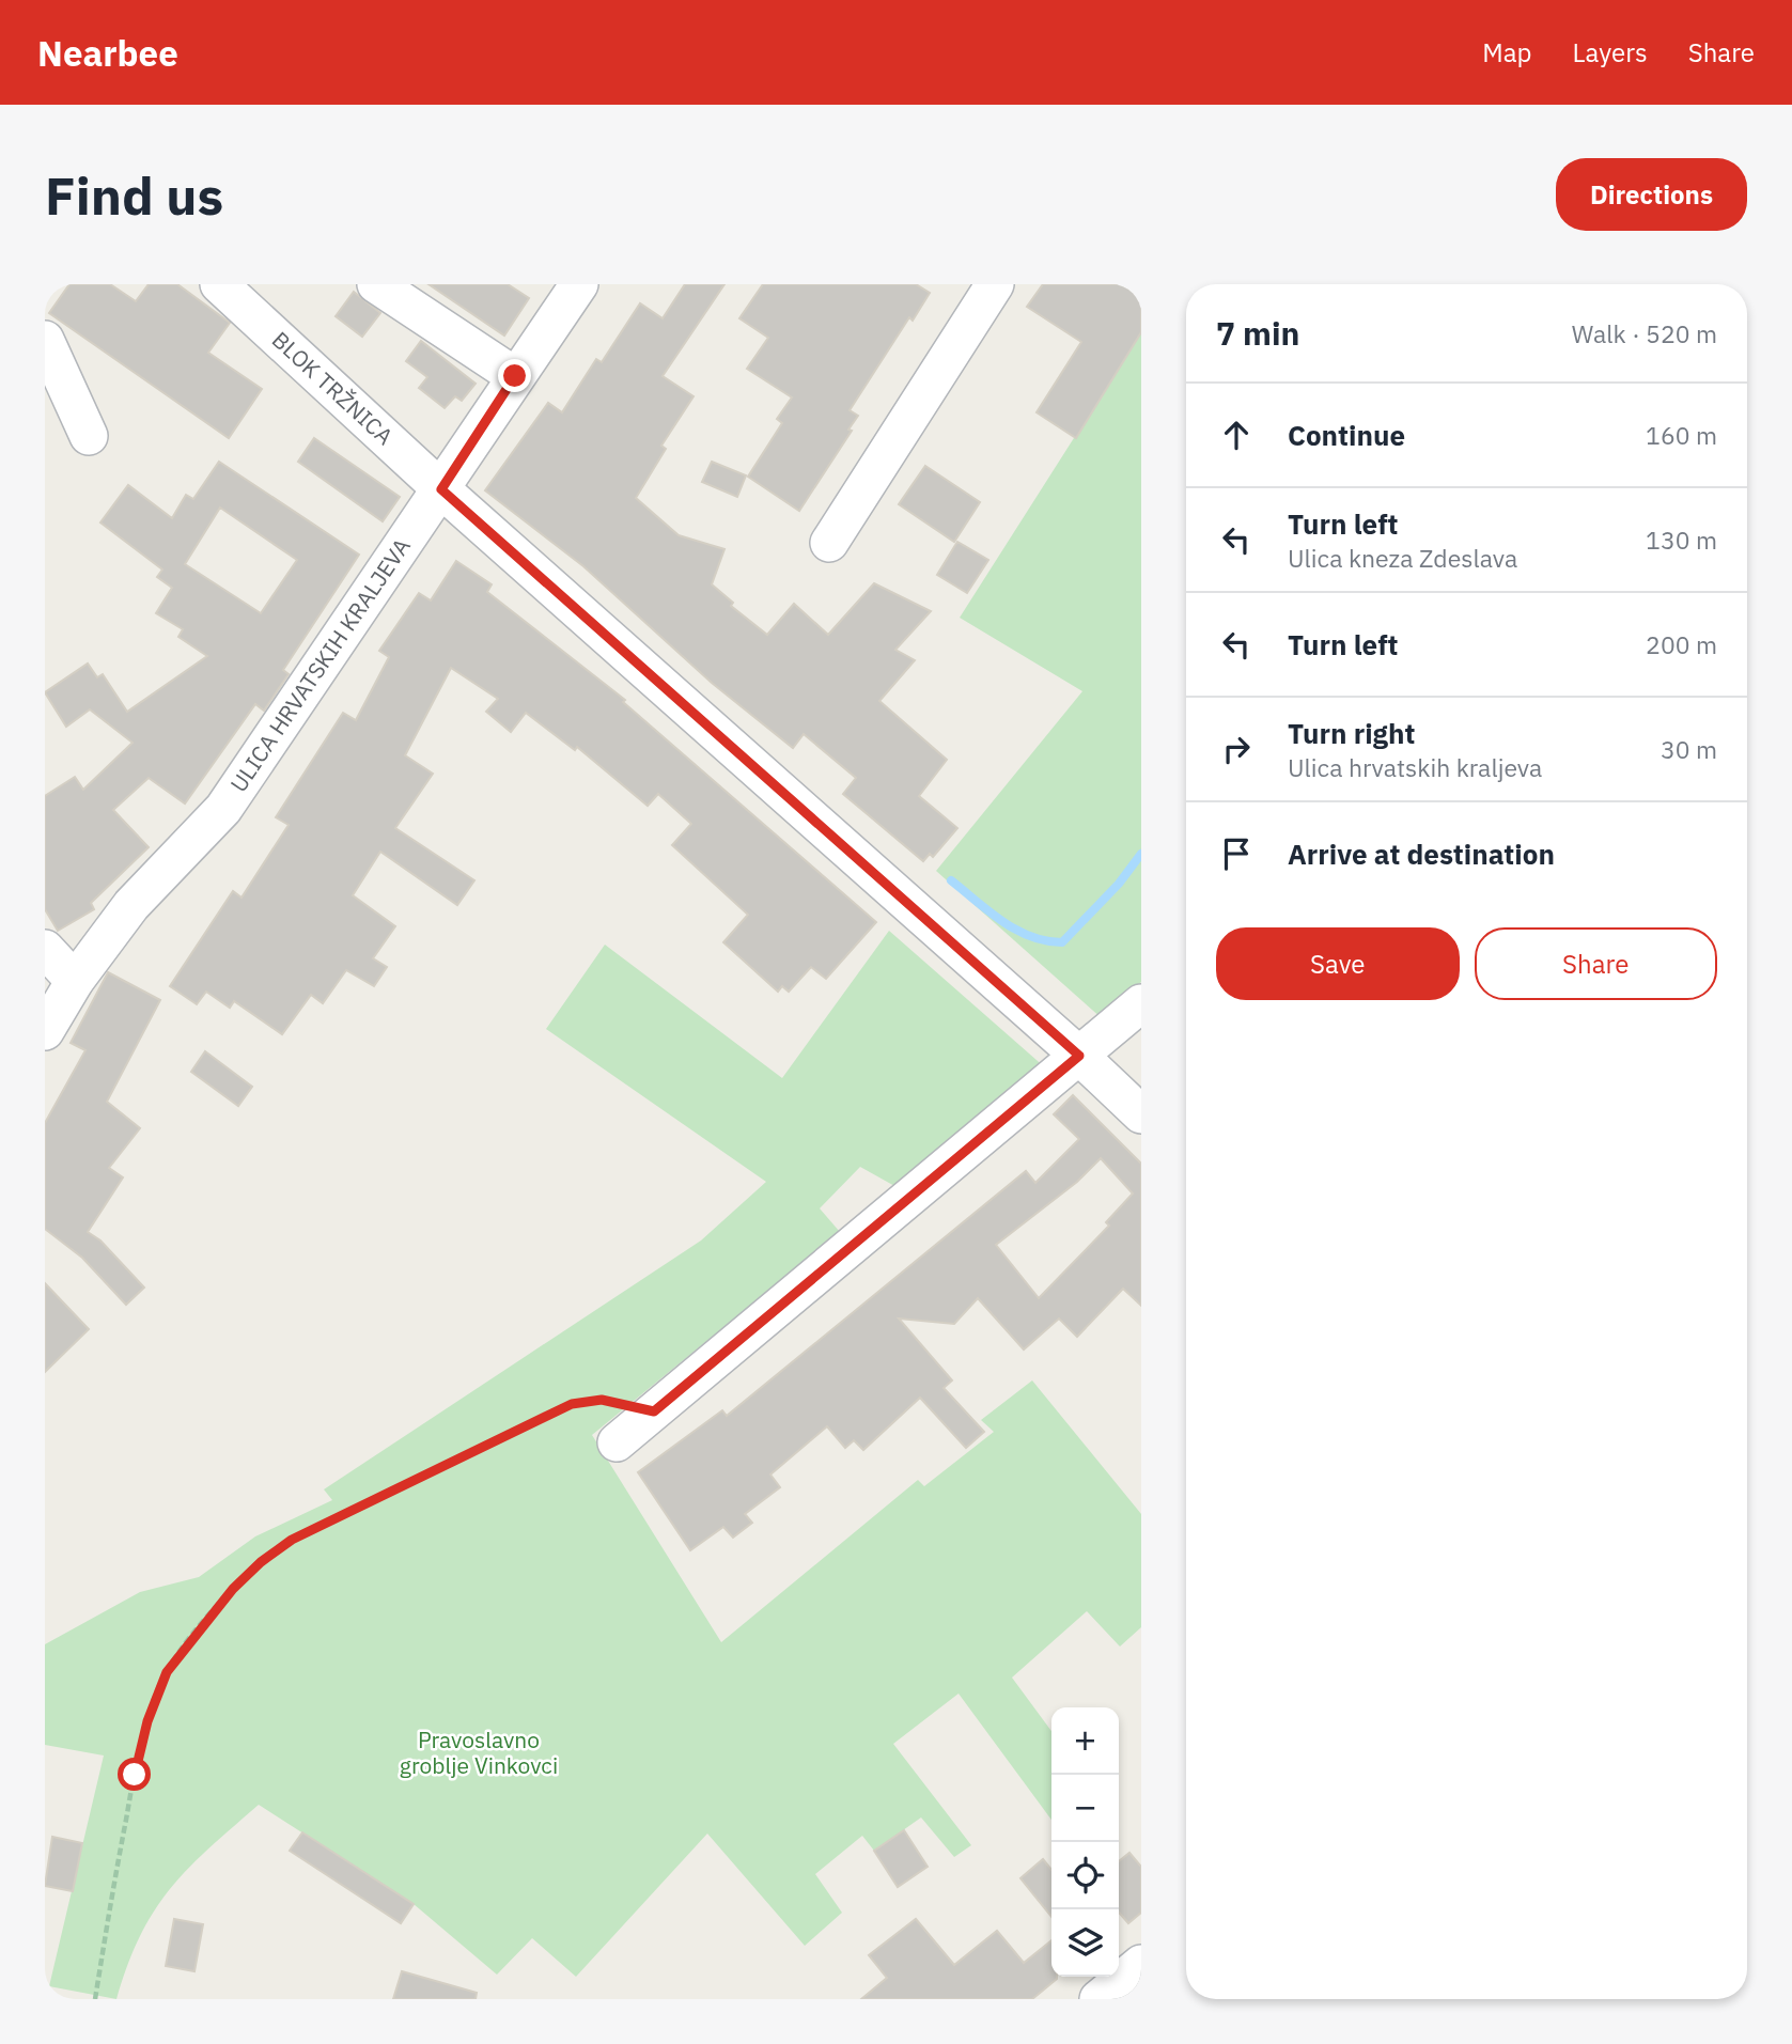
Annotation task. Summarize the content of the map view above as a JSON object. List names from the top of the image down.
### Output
{
  "streets": {
    "street": ["BLOK TRŽNICA", "ULICA HRVATSKIH KRALJEVA"]
  },
  "crossings": [
    ["BLOK TRŽNICA", "ULICA HRVATSKIH KRALJEVA"]
  ],
  "parks": ["Pravoslavno groblje Vinkovci"],
  "page": {
    "header": "Nearbee",
    "nav": ["Map", "Layers", "Share"],
    "buttons": [
      "Directions",
      ["Save", "Share"]
    ],
    "title": "Find us",
    "heading": ["7 min", "Walk · 520 m"],
    "list": [
      ["Continue", "160 m"],
      ["Turn left", "Ulica kneza Zdeslava", "130 m"],
      ["Turn left", "200 m"],
      ["Turn right", "Ulica hrvatskih kraljeva", "30 m"],
      "Arrive at destination"
    ],
    "map_buttons": ["+", "−"]
  }
}
